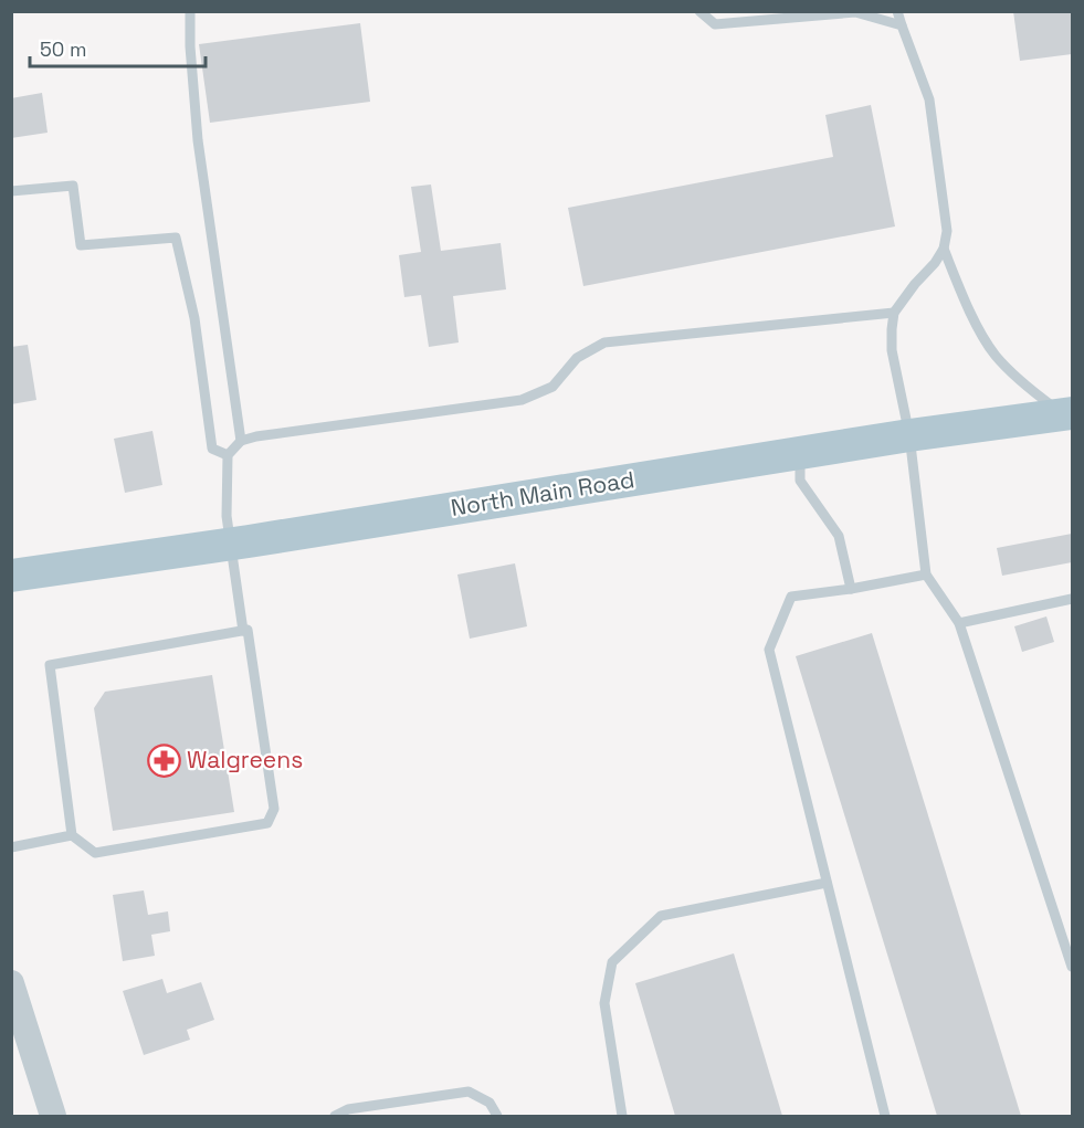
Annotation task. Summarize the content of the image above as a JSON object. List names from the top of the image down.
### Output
{
  "streets": {
    "main road": ["North Main Road"]
  },
  "places": {
    "pharmacy": ["Walgreens"]
  },
  "scale_bar": "50 m"
}
